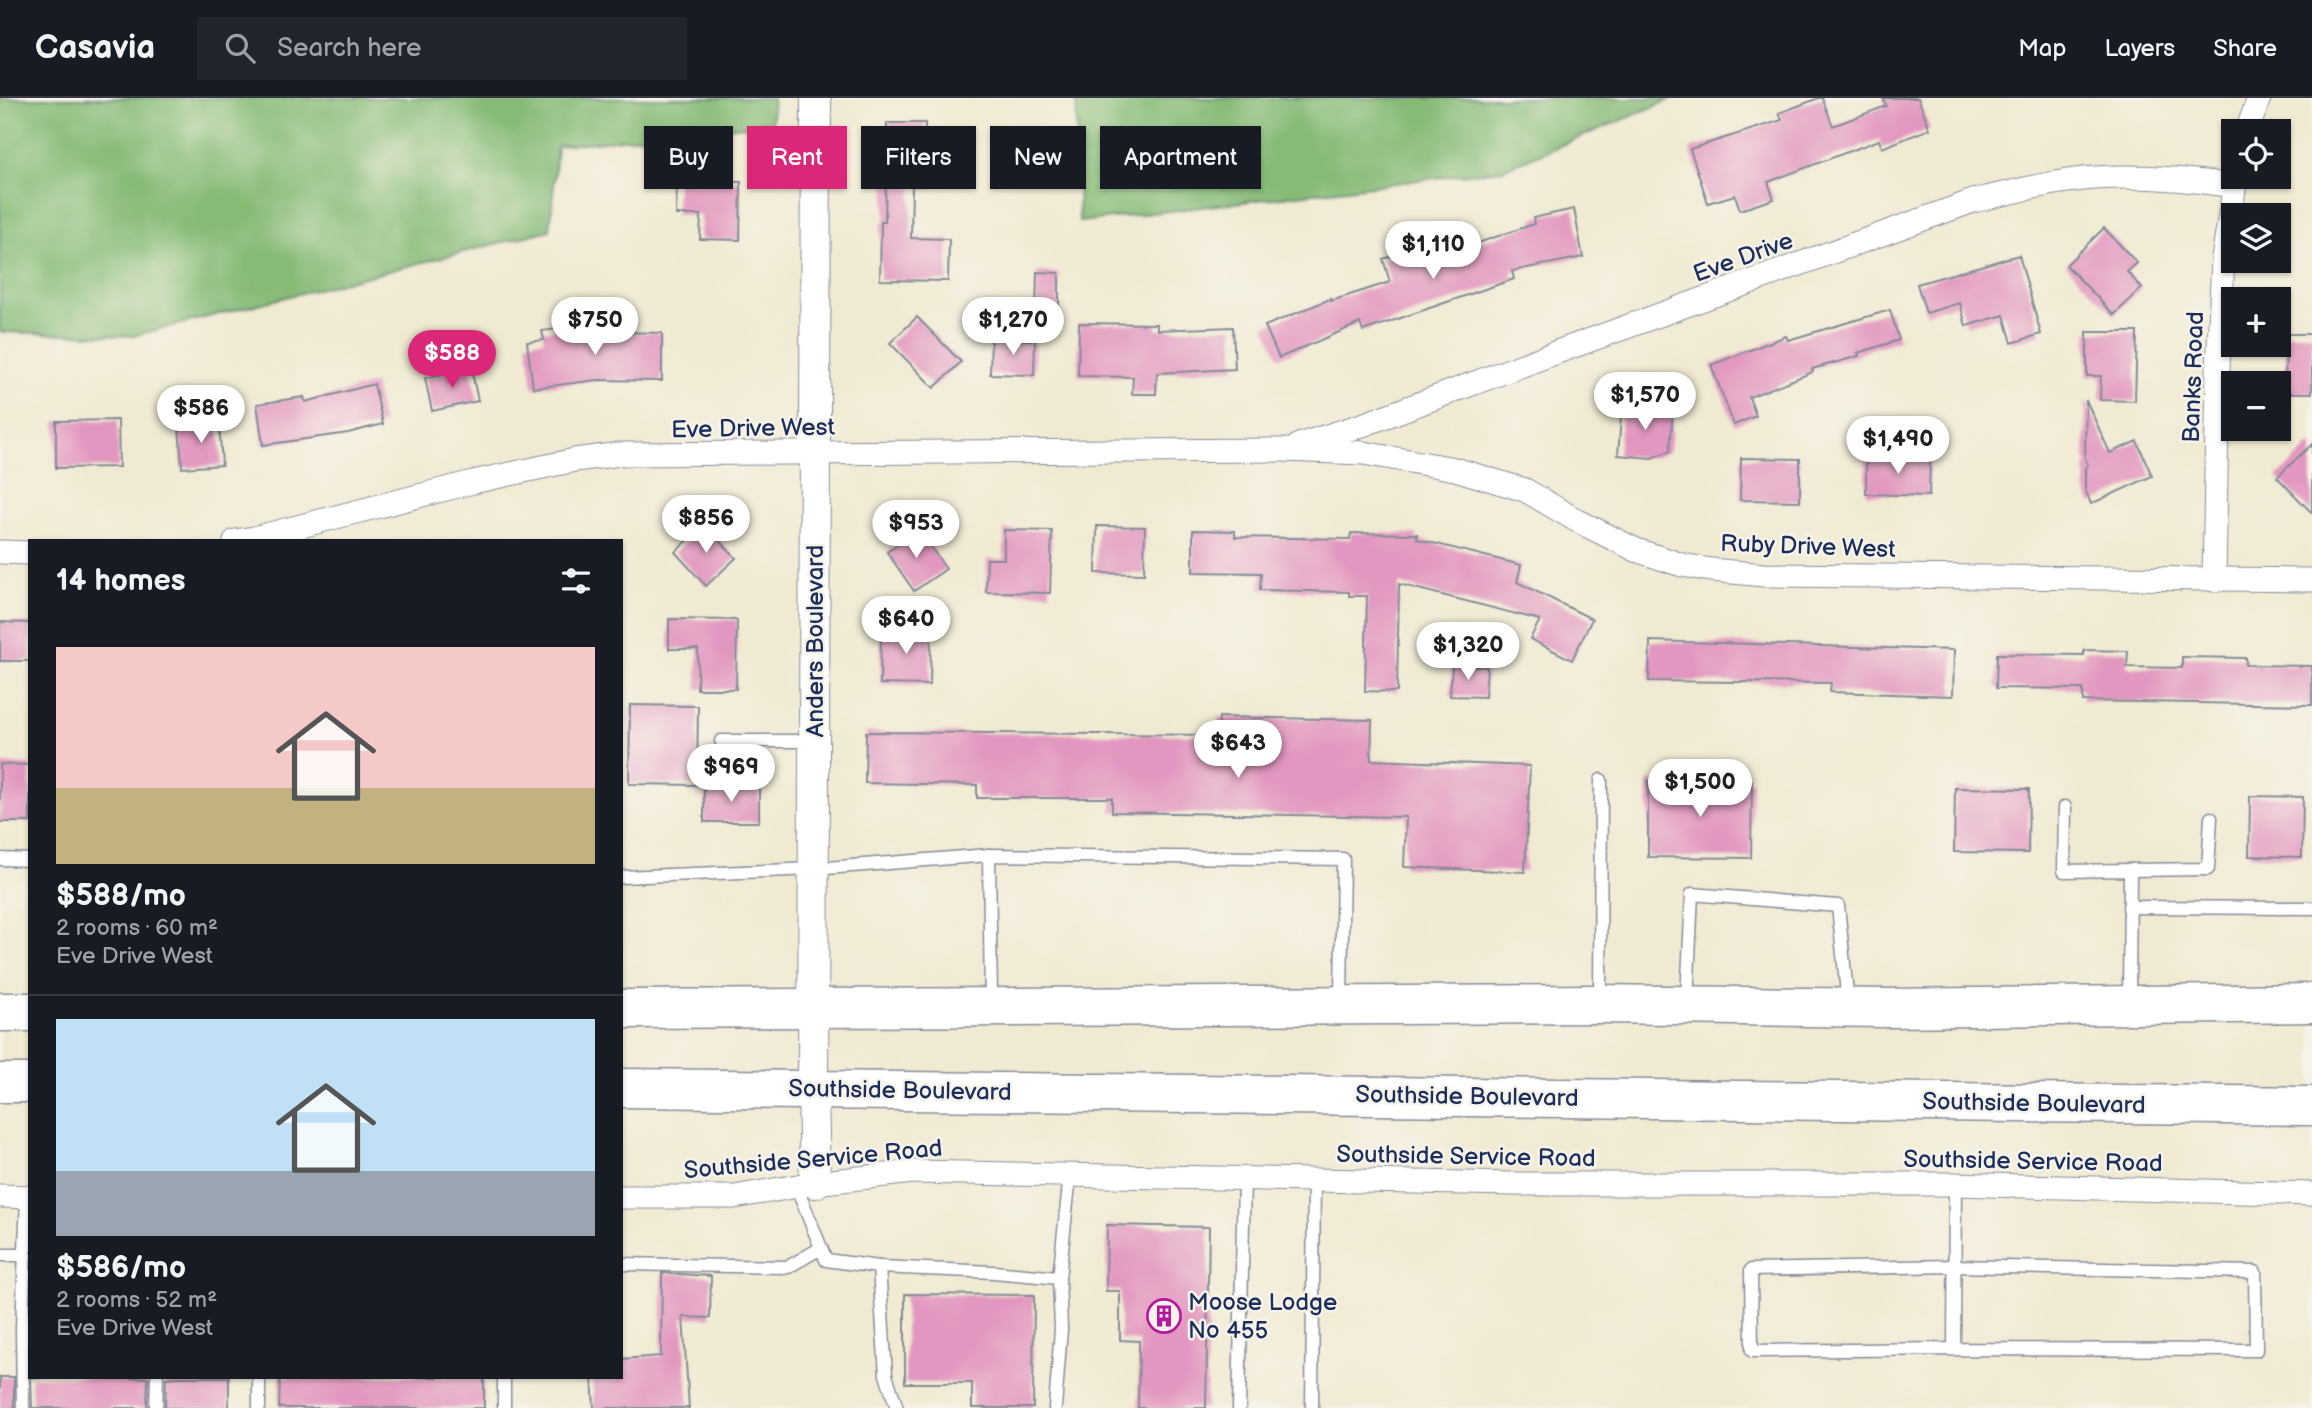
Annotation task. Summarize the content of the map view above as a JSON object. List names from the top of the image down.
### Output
{
  "streets": {
    "highway": ["Southside Boulevard"],
    "street": [
      "Eve Drive",
      "Banks Road",
      "Eve Drive West",
      "Ruby Drive West",
      "Anders Boulevard",
      "Southside Service Road"
    ]
  },
  "crossings": [
    ["Eve Drive", "Eve Drive West"],
    ["Eve Drive", "Ruby Drive West"],
    ["Banks Road", "Ruby Drive West"],
    ["Eve Drive West", "Ruby Drive West"],
    ["Eve Drive West", "Anders Boulevard"],
    ["Anders Boulevard", "Southside Boulevard"],
    ["Anders Boulevard", "Southside Service Road"]
  ],
  "places": {
    "building": ["Moose Lodge No 455"]
  },
  "page": {
    "header": "Casavia",
    "search": "Search here",
    "nav": ["Map", "Layers", "Share"],
    "map_buttons": ["+", "−"],
    "chip": [
      "Buy",
      "Rent",
      "Filters",
      "New",
      "Apartment"
    ],
    "price": [
      "$1,110",
      "$750",
      "$1,270",
      "$588",
      "$1,570",
      "$586",
      "$1,490",
      "$856",
      "$953",
      "$640",
      "$1,320",
      "$643",
      "$969",
      "$1,500"
    ],
    "heading": "14 homes",
    "list": [
      {
        "name": "$588/mo",
        "note": "2 rooms · 60 m² · Eve Drive West"
      },
      {
        "name": "$586/mo",
        "note": "2 rooms · 52 m² · Eve Drive West"
      }
    ]
  }
}
